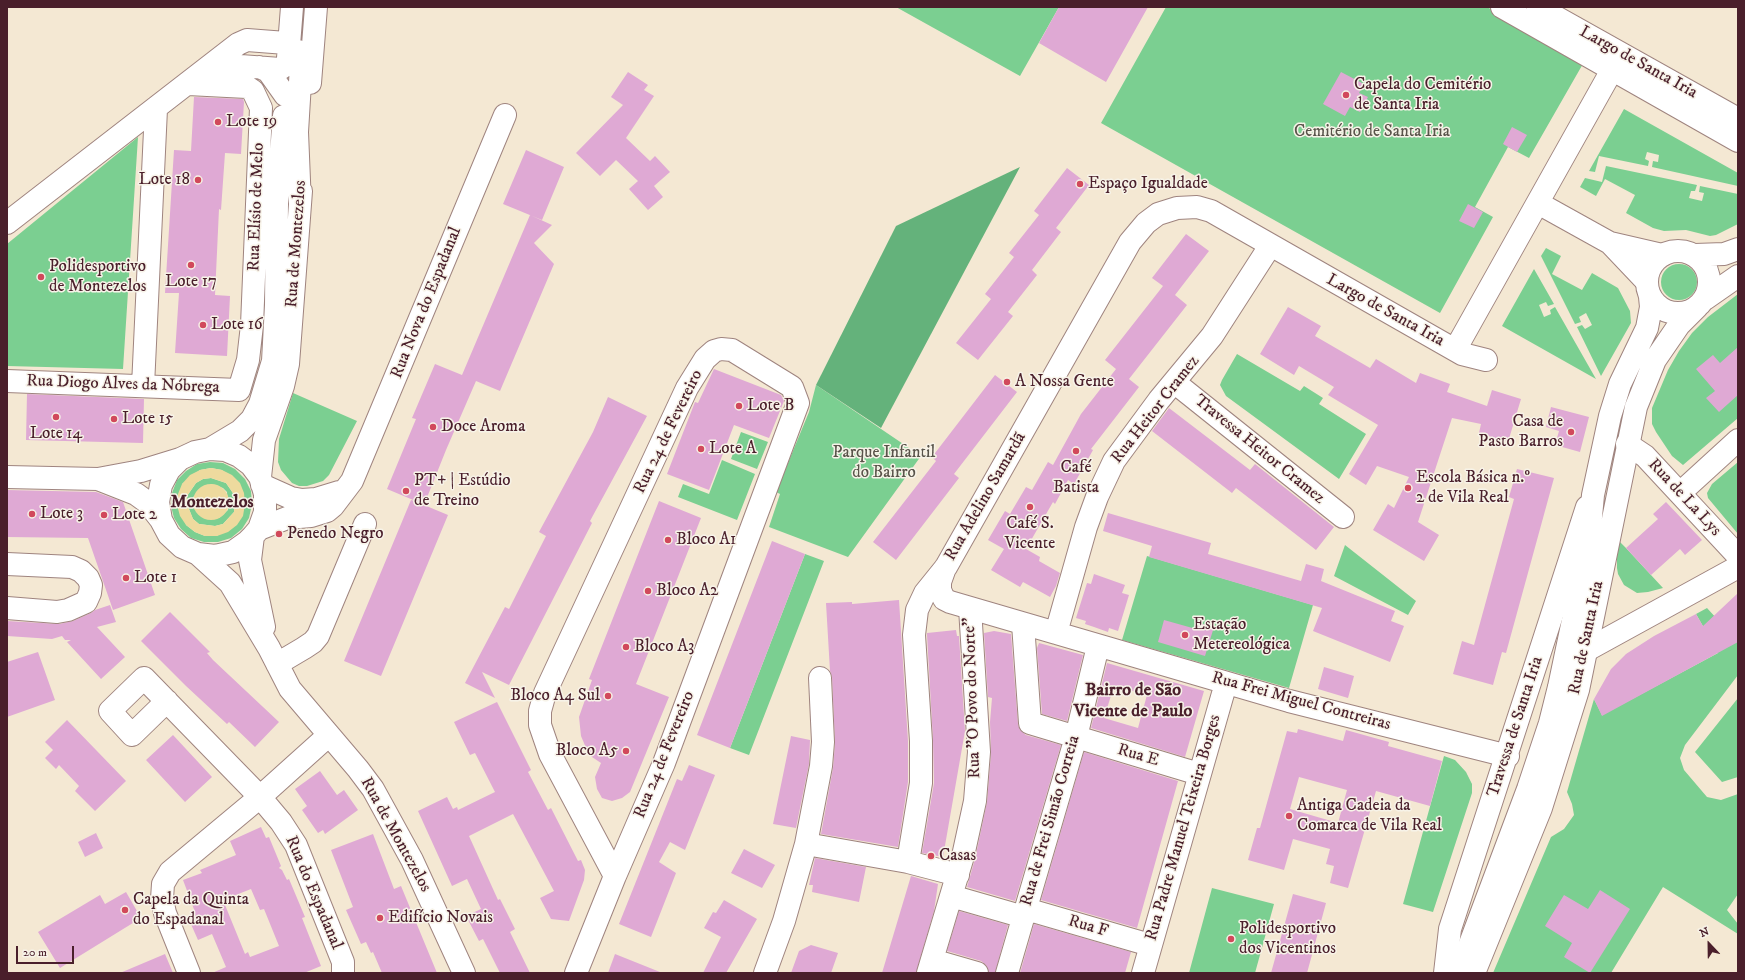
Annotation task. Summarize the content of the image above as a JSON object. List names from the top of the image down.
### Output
{
  "streets": {
    "street": [
      "Largo de Santa Iria",
      "Rua Elísio de Melo",
      "Rua de Montezelos",
      "Rua Nova do Espadanal",
      "Rua Diogo Alves da Nóbrega",
      "Rua Heitor Cramez",
      "Rua 24 de Fevereiro",
      "Travessa Heitor Cramez",
      "Rua Adelino Samardã",
      "Rua de La Lys",
      "Rua de Santa Iria",
      "Rua \"O Povo do Norte\"",
      "Rua Frei Miguel Contreiras",
      "Travessa de Santa Iria",
      "Rua E",
      "Rua de Frei Simão Correia",
      "Rua Padre Manuel Teixeira Borges",
      "Rua do Espadanal",
      "Rua F"
    ]
  },
  "crossings": [
    ["Largo de Santa Iria", "Rua Heitor Cramez"],
    ["Largo de Santa Iria", "Rua Adelino Samardã"],
    ["Rua Elísio de Melo", "Rua Diogo Alves da Nóbrega"],
    ["Rua de Montezelos", "Rua Nova do Espadanal"],
    ["Rua Heitor Cramez", "Travessa Heitor Cramez"],
    ["Rua Heitor Cramez", "Rua Frei Miguel Contreiras"],
    ["Rua Adelino Samardã", "Rua Frei Miguel Contreiras"],
    ["Rua de La Lys", "Rua de Santa Iria"],
    ["Rua de Santa Iria", "Travessa de Santa Iria"],
    ["Rua \"O Povo do Norte\"", "Rua Frei Miguel Contreiras"],
    ["Rua \"O Povo do Norte\"", "Rua F"],
    ["Rua Frei Miguel Contreiras", "Travessa de Santa Iria"],
    ["Rua Frei Miguel Contreiras", "Rua E"],
    ["Rua Frei Miguel Contreiras", "Rua de Frei Simão Correia"],
    ["Rua Frei Miguel Contreiras", "Rua Padre Manuel Teixeira Borges"],
    ["Rua E", "Rua de Frei Simão Correia"],
    ["Rua E", "Rua Padre Manuel Teixeira Borges"],
    ["Rua de Frei Simão Correia", "Rua F"],
    ["Rua Padre Manuel Teixeira Borges", "Rua F"]
  ],
  "districts": ["Montezelos", "Bairro de São Vicente de Paulo"],
  "parks": ["Cemitério de Santa Iria", "Parque Infantil do Bairro"],
  "places": [
    "Capela do Cemitério de Santa Iria",
    "Lote 19",
    "Lote 18",
    "Espaço Igualdade",
    "Lote 17",
    "Polidesportivo de Montezelos",
    "Lote 16",
    "A Nossa Gente",
    "Lote B",
    "Lote 14",
    "Lote 15",
    "Doce Aroma",
    "Casa de Pasto Barros",
    "Lote A",
    "Café Batista",
    "Escola Básica n.º 2 de Vila Real",
    "PT+ | Estúdio de Treino",
    "Café S. Vicente",
    "Lote 3",
    "Lote 2",
    "Penedo Negro",
    "Bloco A1",
    "Lote 1",
    "Bloco A2",
    "Estação Metereológica",
    "Bloco A3",
    "Bloco A4 Sul",
    "Bloco A5",
    "Antiga Cadeia da Comarca de Vila Real",
    "Casas",
    "Capela da Quinta do Espadanal",
    "Edifício Novais",
    "Polidesportivo dos Vicentinos"
  ],
  "scale_bar": "20 m",
  "north": "top"
}
